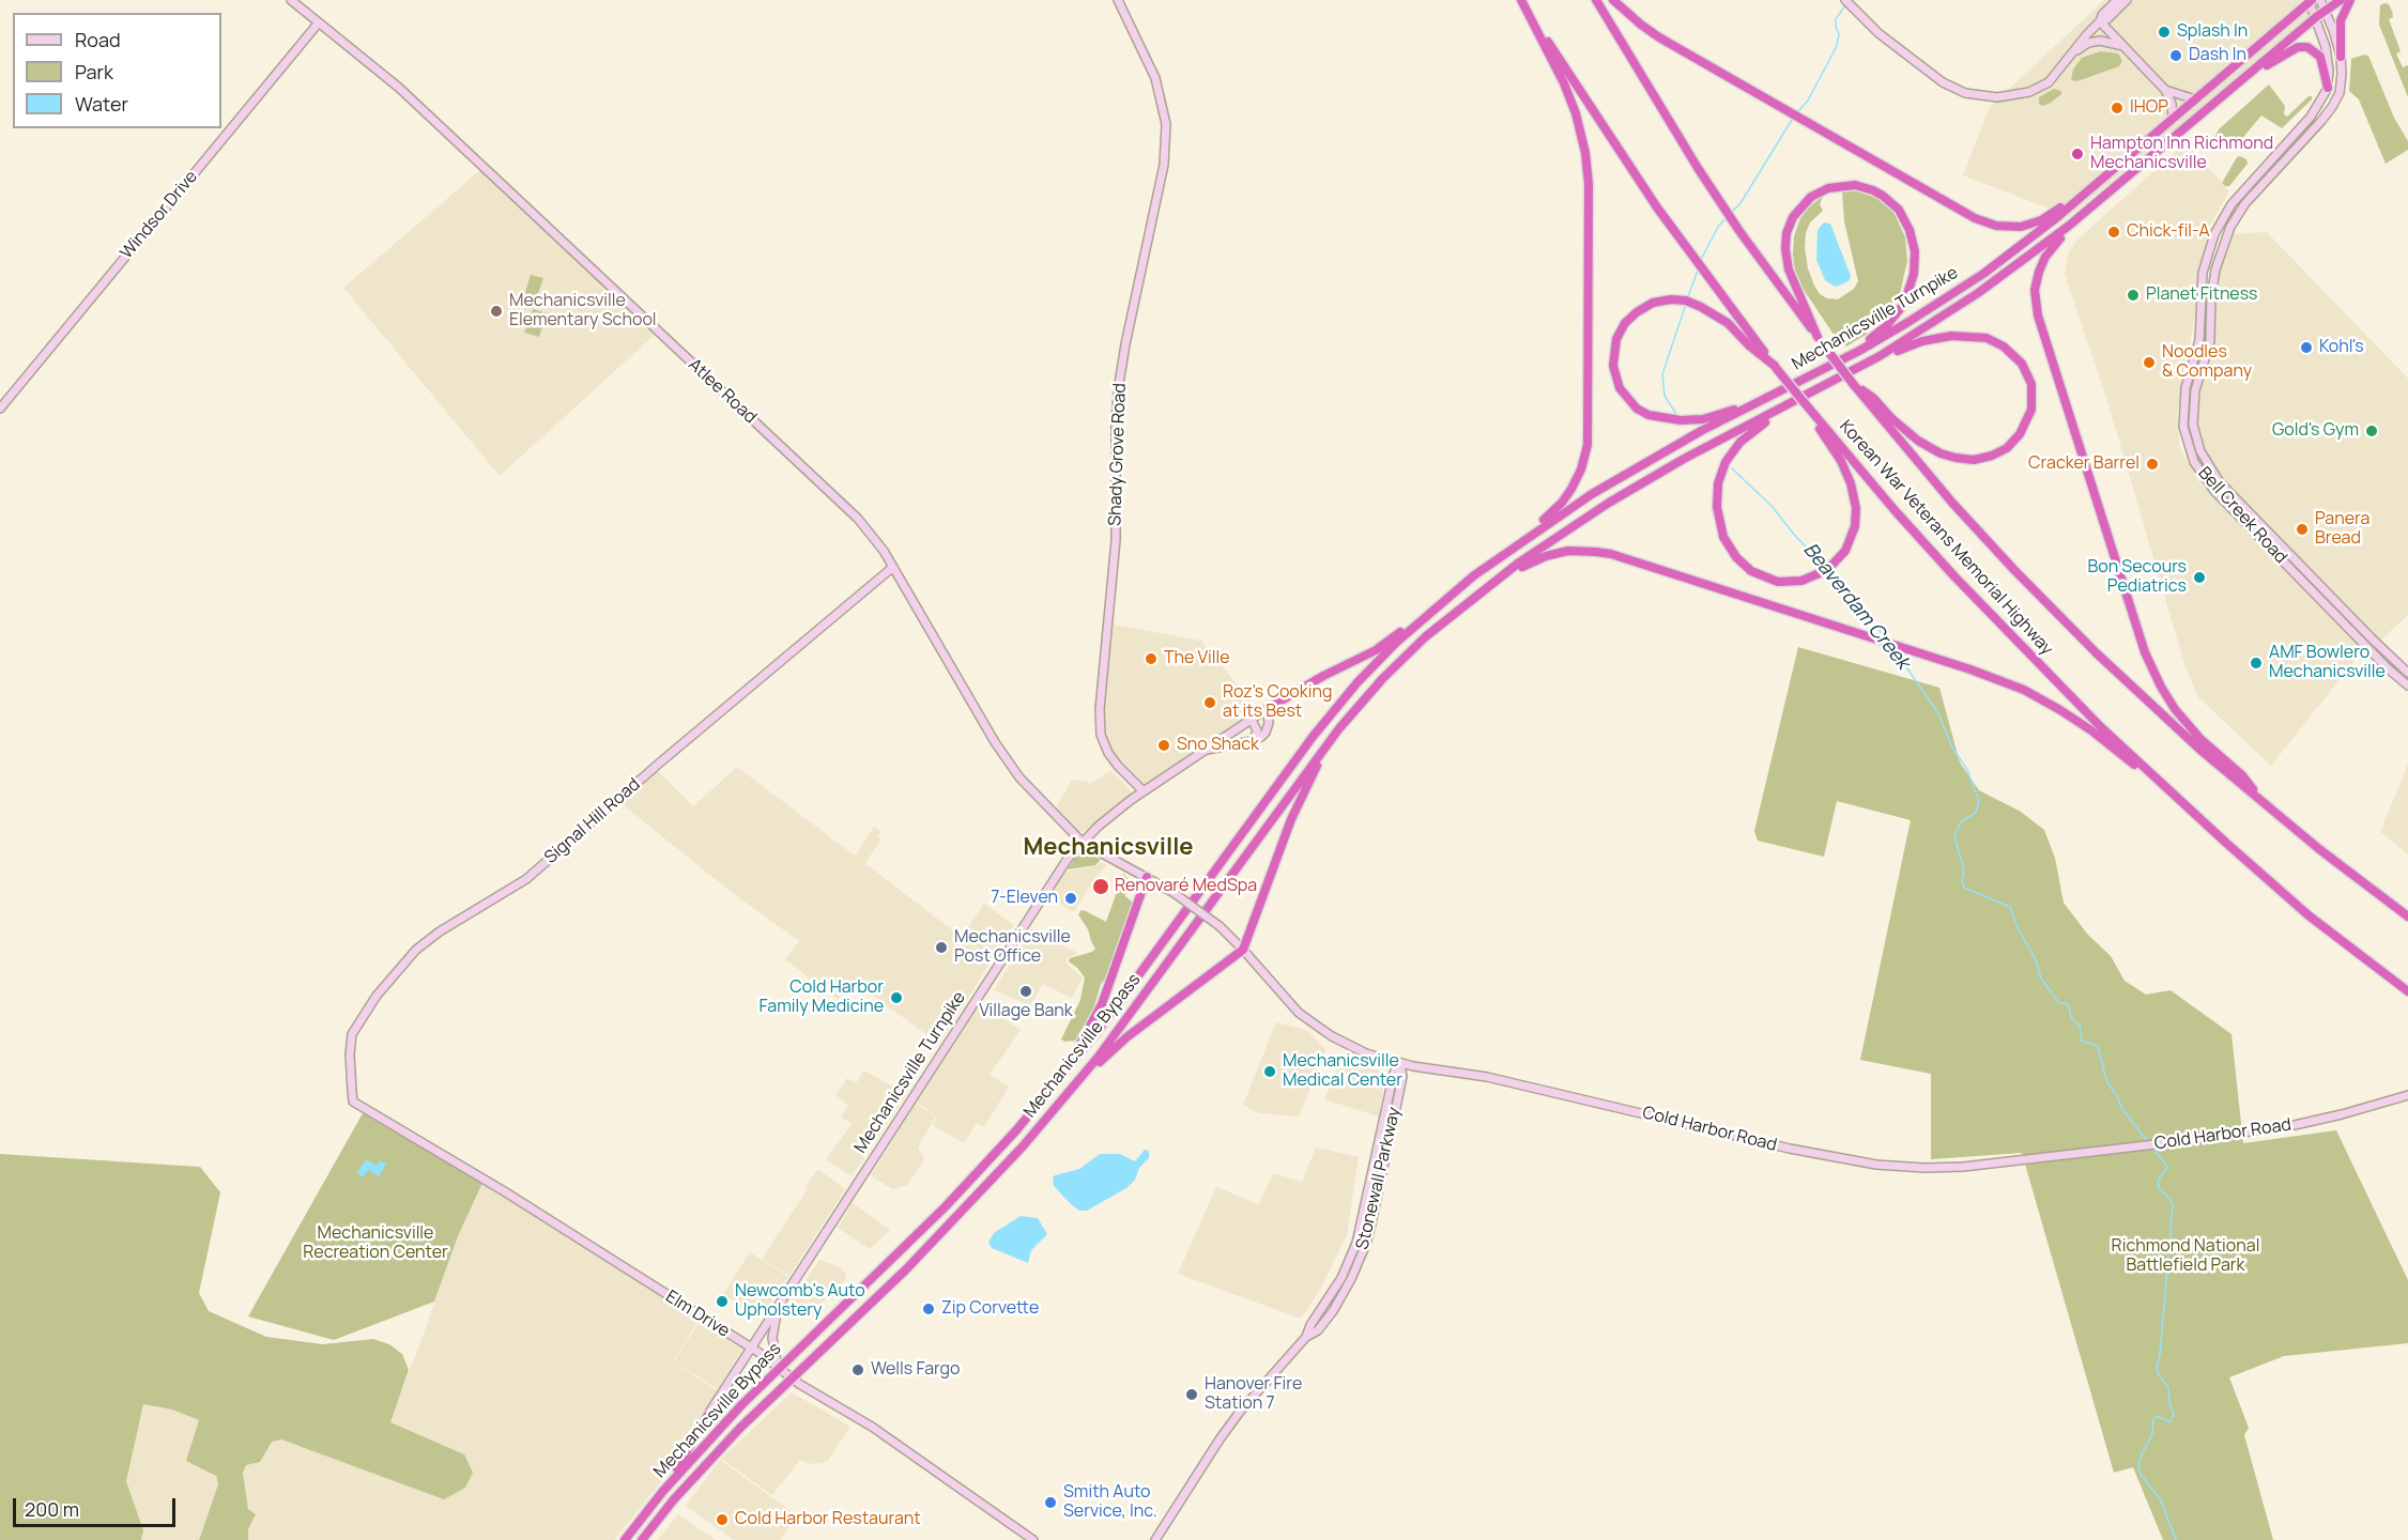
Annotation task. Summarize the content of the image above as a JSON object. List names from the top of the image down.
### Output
{
  "streets": {
    "highway": ["Mechanicsville Turnpike", "Korean War Veterans Memorial Highway", "Mechanicsville Bypass"],
    "main road": [
      "Windsor Drive",
      "Atlee Road",
      "Shady Grove Road",
      "Bell Creek Road",
      "Signal Hill Road",
      "Cold Harbor Road",
      "Stonewall Parkway",
      "Elm Drive"
    ]
  },
  "crossings": [
    ["Windsor Drive", "Atlee Road"],
    ["Mechanicsville Turnpike", "Atlee Road"],
    ["Mechanicsville Turnpike", "Shady Grove Road"],
    ["Mechanicsville Turnpike", "Bell Creek Road"],
    ["Mechanicsville Turnpike", "Mechanicsville Bypass"],
    ["Mechanicsville Turnpike", "Cold Harbor Road"],
    ["Mechanicsville Turnpike", "Elm Drive"],
    ["Atlee Road", "Signal Hill Road"],
    ["Atlee Road", "Cold Harbor Road"],
    ["Signal Hill Road", "Elm Drive"],
    ["Mechanicsville Bypass", "Elm Drive"],
    ["Cold Harbor Road", "Stonewall Parkway"]
  ],
  "districts": ["Mechanicsville"],
  "water": ["Beaverdam Creek"],
  "parks": ["Mechanicsville Recreation Center", "Richmond National Battlefield Park"],
  "places": [
    "Splash In",
    "Dash In",
    "IHOP",
    "Hampton Inn Richmond Mechanicsville",
    "Chick-fil-A",
    "Planet Fitness",
    "Mechanicsville Elementary School",
    "Kohl's",
    "Noodles & Company",
    "Gold's Gym",
    "Cracker Barrel",
    "Panera Bread",
    "Bon Secours Pediatrics",
    "The Ville",
    "AMF Bowlero Mechanicsville",
    "Roz's Cooking at its Best",
    "Sno Shack",
    "Renovaré MedSpa",
    "7-Eleven",
    "Mechanicsville Post Office",
    "Village Bank",
    "Cold Harbor Family Medicine",
    "Mechanicsville Medical Center",
    "Newcomb's Auto Upholstery",
    "Zip Corvette",
    "Wells Fargo",
    "Hanover Fire Station 7",
    "Smith Auto Service, Inc.",
    "Cold Harbor Restaurant"
  ],
  "legend": ["Road", "Park", "Water"],
  "scale_bar": "200 m"
}
